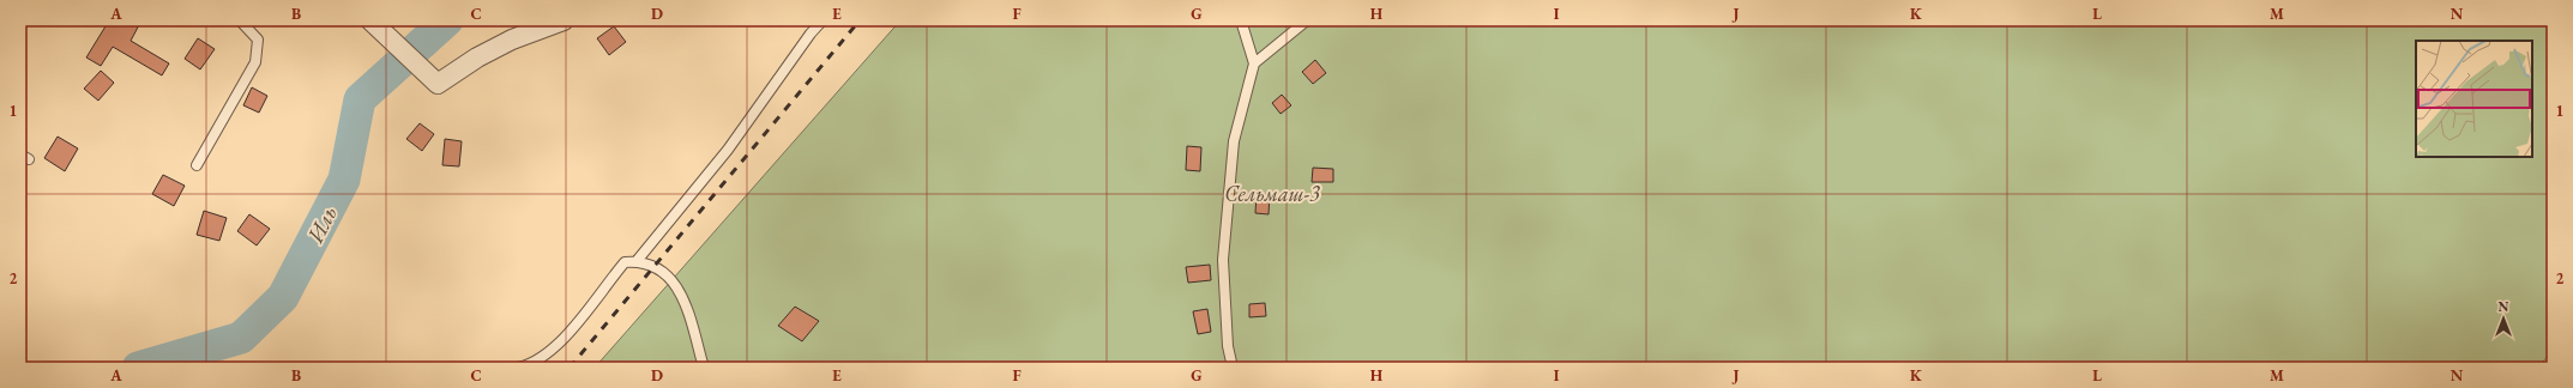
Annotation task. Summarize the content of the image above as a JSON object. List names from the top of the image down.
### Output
{
  "water": ["Иль"],
  "parks": ["Сельмаш-3"],
  "north": "top",
  "grid": {
    "columns": [
      "A",
      "B",
      "C",
      "D",
      "E",
      "F",
      "G",
      "H",
      "I",
      "J",
      "K",
      "L",
      "M",
      "N"
    ],
    "rows": ["1", "2"]
  }
}
